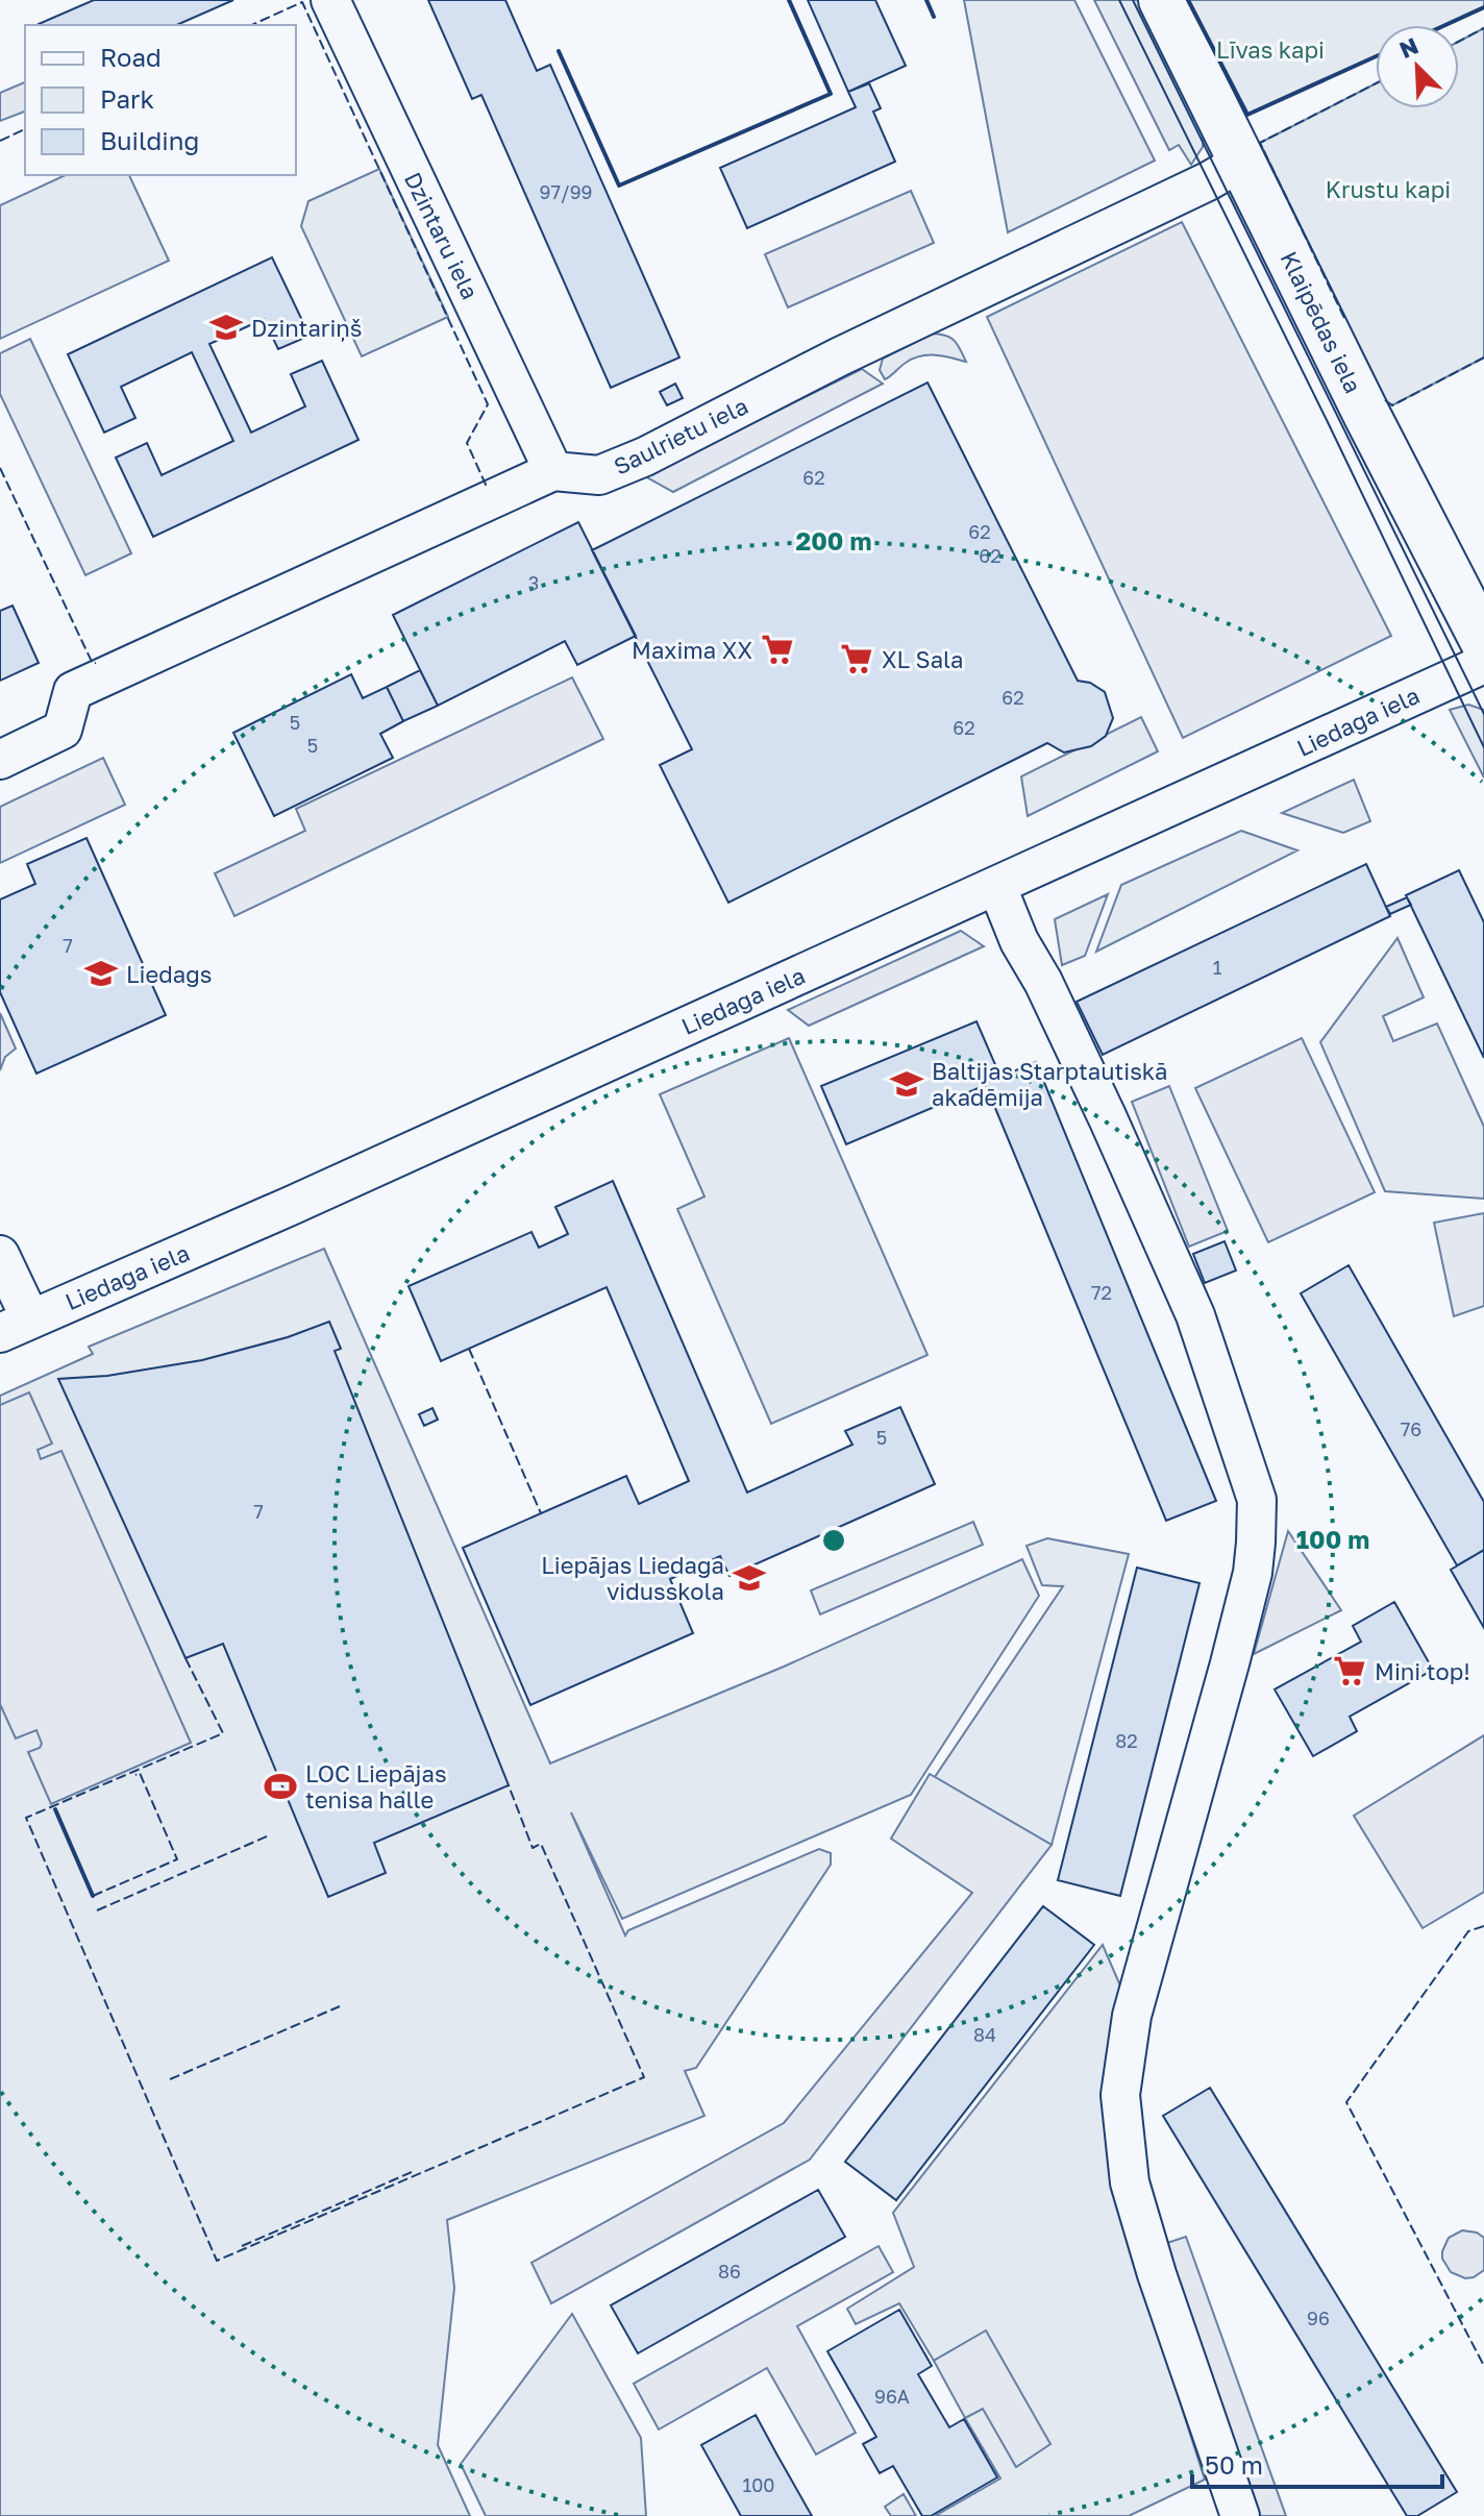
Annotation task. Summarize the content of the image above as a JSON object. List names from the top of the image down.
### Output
{
  "streets": {
    "main road": ["Klaipēdas iela"],
    "street": ["Dzintaru iela", "Saulrietu iela", "Liedaga iela"]
  },
  "crossings": [
    ["Dzintaru iela", "Saulrietu iela"],
    ["Klaipēdas iela", "Saulrietu iela"]
  ],
  "parks": ["Līvas kapi", "Krustu kapi"],
  "places": {
    "school or university": [
      "Dzintariņš",
      "Liedags",
      "Baltijas Starptautiskā akadēmija",
      "Liepājas Liedaga vidusskola"
    ],
    "supermarket": ["Maxima XX", "XL Sala", "Mini top!"],
    "sports": ["LOC Liepājas tenisa halle"]
  },
  "house_numbers": [
    "97/99",
    "62",
    "62",
    "62",
    "3",
    "62",
    "5",
    "62",
    "5",
    "7",
    "1",
    "72",
    "76",
    "5",
    "7",
    "82",
    "84",
    "86",
    "96",
    "96A",
    "100"
  ],
  "legend": ["Road", "Park", "Building"],
  "scale_bar": "50 m",
  "north": "top left",
  "rings": ["200 m", "100 m"]
}
